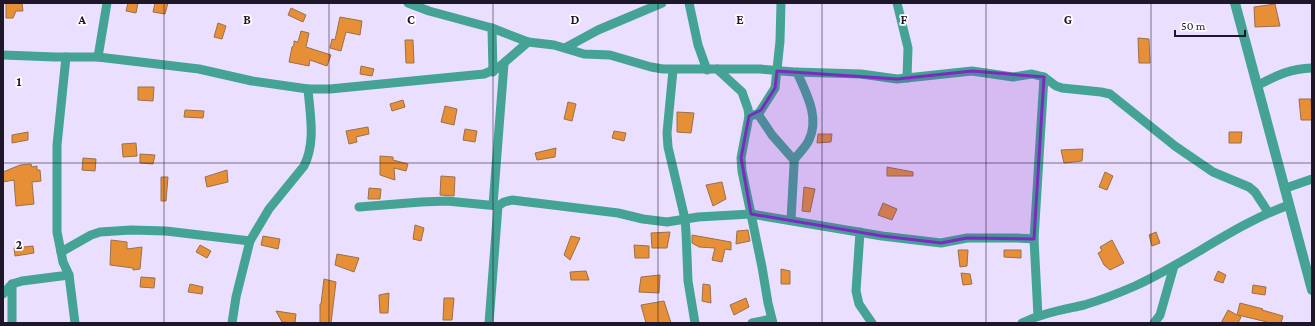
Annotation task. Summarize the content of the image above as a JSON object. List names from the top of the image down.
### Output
{
  "scale_bar": "50 m",
  "grid": {
    "columns": [
      "A",
      "B",
      "C",
      "D",
      "E",
      "F",
      "G"
    ],
    "rows": ["1", "2"]
  }
}
